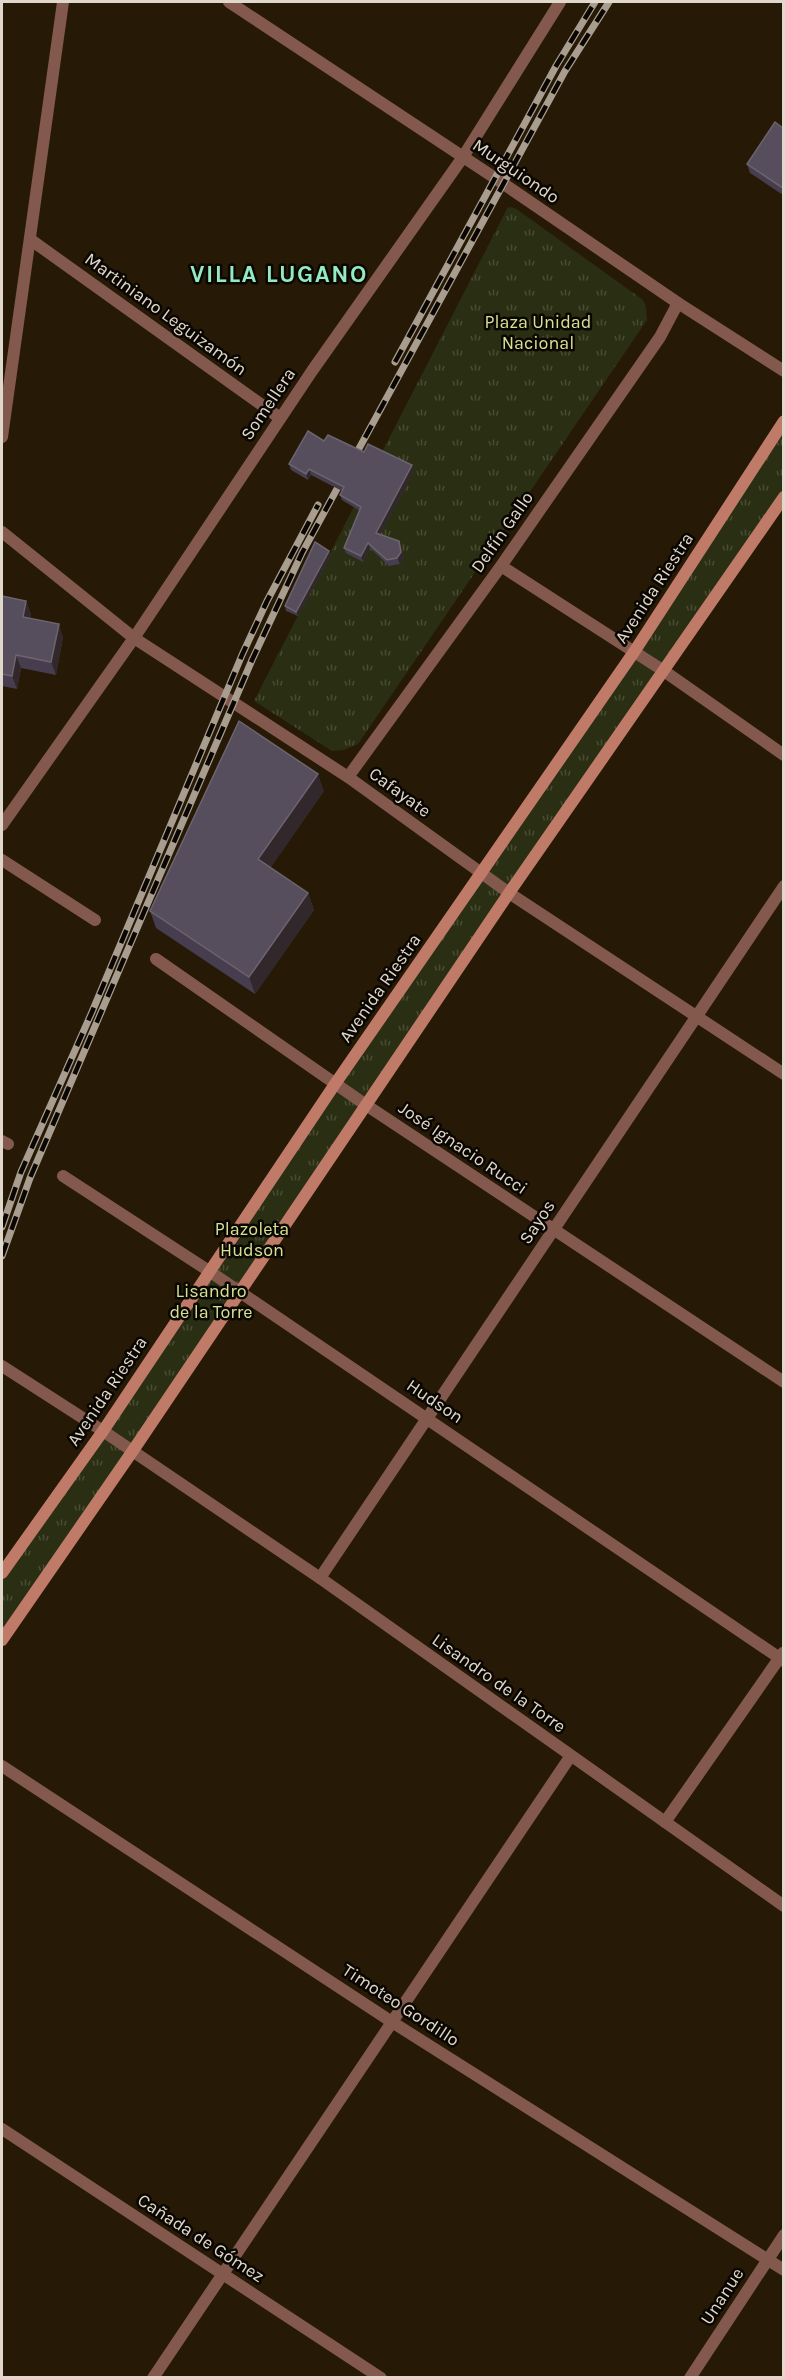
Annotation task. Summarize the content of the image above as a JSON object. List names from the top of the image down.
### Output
{
  "streets": {
    "main road": ["Avenida Riestra"],
    "street": [
      "Murguiondo",
      "Martiniano Leguizamón",
      "Somellera",
      "Delfín Gallo",
      "Cafayate",
      "José Ignacio Rucci",
      "Sayos",
      "Hudson",
      "Lisandro de la Torre",
      "Timoteo Gordillo",
      "Cañada de Gómez",
      "Unanue"
    ]
  },
  "crossings": [
    ["Murguiondo", "Somellera"],
    ["Murguiondo", "Delfín Gallo"],
    ["Martiniano Leguizamón", "Somellera"],
    ["Somellera", "Cafayate"],
    ["Delfín Gallo", "Cafayate"],
    ["Avenida Riestra", "Cafayate"],
    ["Avenida Riestra", "José Ignacio Rucci"],
    ["Avenida Riestra", "Hudson"],
    ["Avenida Riestra", "Lisandro de la Torre"],
    ["Cafayate", "Sayos"],
    ["José Ignacio Rucci", "Sayos"],
    ["Sayos", "Hudson"],
    ["Sayos", "Lisandro de la Torre"],
    ["Timoteo Gordillo", "Unanue"]
  ],
  "districts": ["VILLA LUGANO"],
  "parks": ["Plaza Unidad Nacional", "Plazoleta Hudson", "Lisandro de la Torre"]
}
